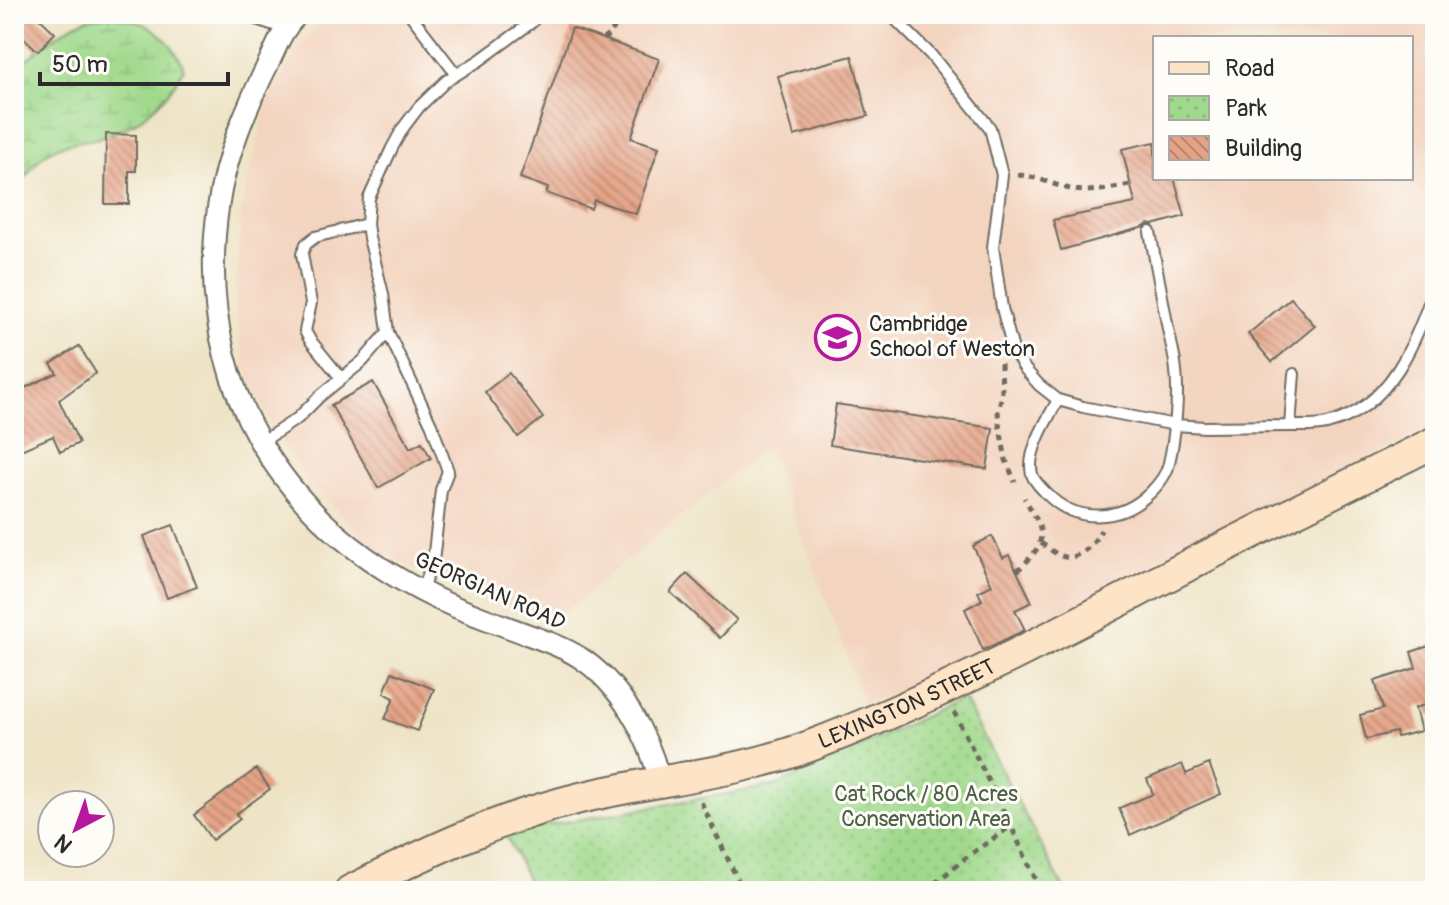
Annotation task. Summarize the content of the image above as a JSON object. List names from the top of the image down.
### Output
{
  "streets": {
    "street": ["GEORGIAN ROAD", "LEXINGTON STREET"]
  },
  "crossings": [
    ["GEORGIAN ROAD", "LEXINGTON STREET"]
  ],
  "parks": ["Cat Rock / 80 Acres Conservation Area"],
  "places": {
    "school or university": ["Cambridge School of Weston"]
  },
  "legend": ["Road", "Park", "Building"],
  "scale_bar": "50 m",
  "north": "bottom left"
}
